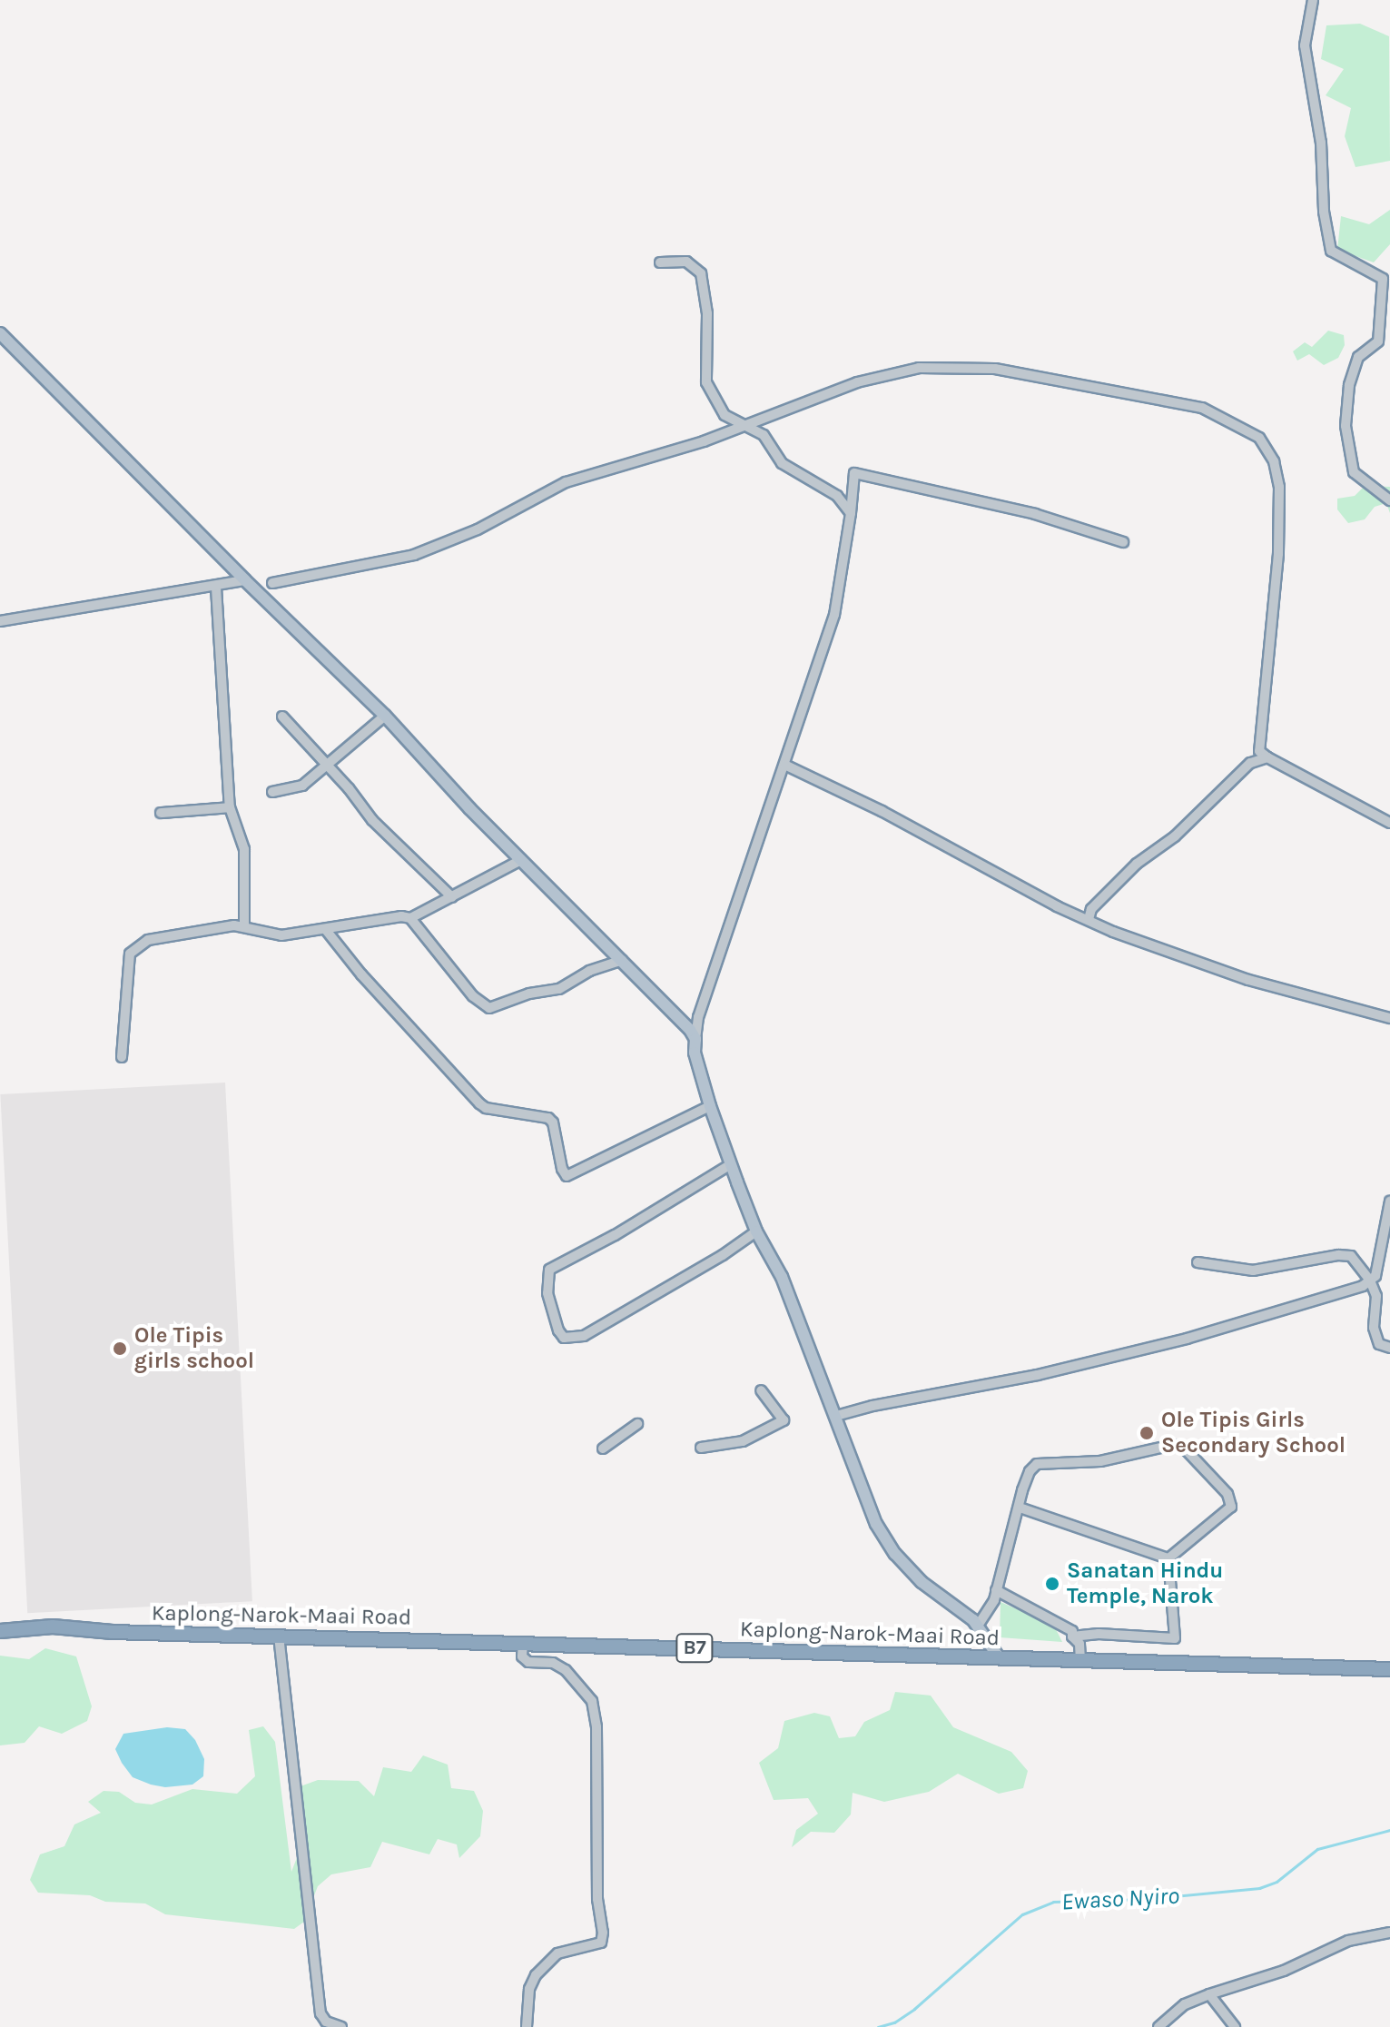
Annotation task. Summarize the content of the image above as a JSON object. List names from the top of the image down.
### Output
{
  "streets": {
    "highway": ["Kaplong-Narok-Maai Road", "B7"]
  },
  "water": ["Ewaso Nyiro"],
  "places": ["Ole Tipis girls school", "Ole Tipis Girls Secondary School", "Sanatan Hindu Temple, Narok"]
}
